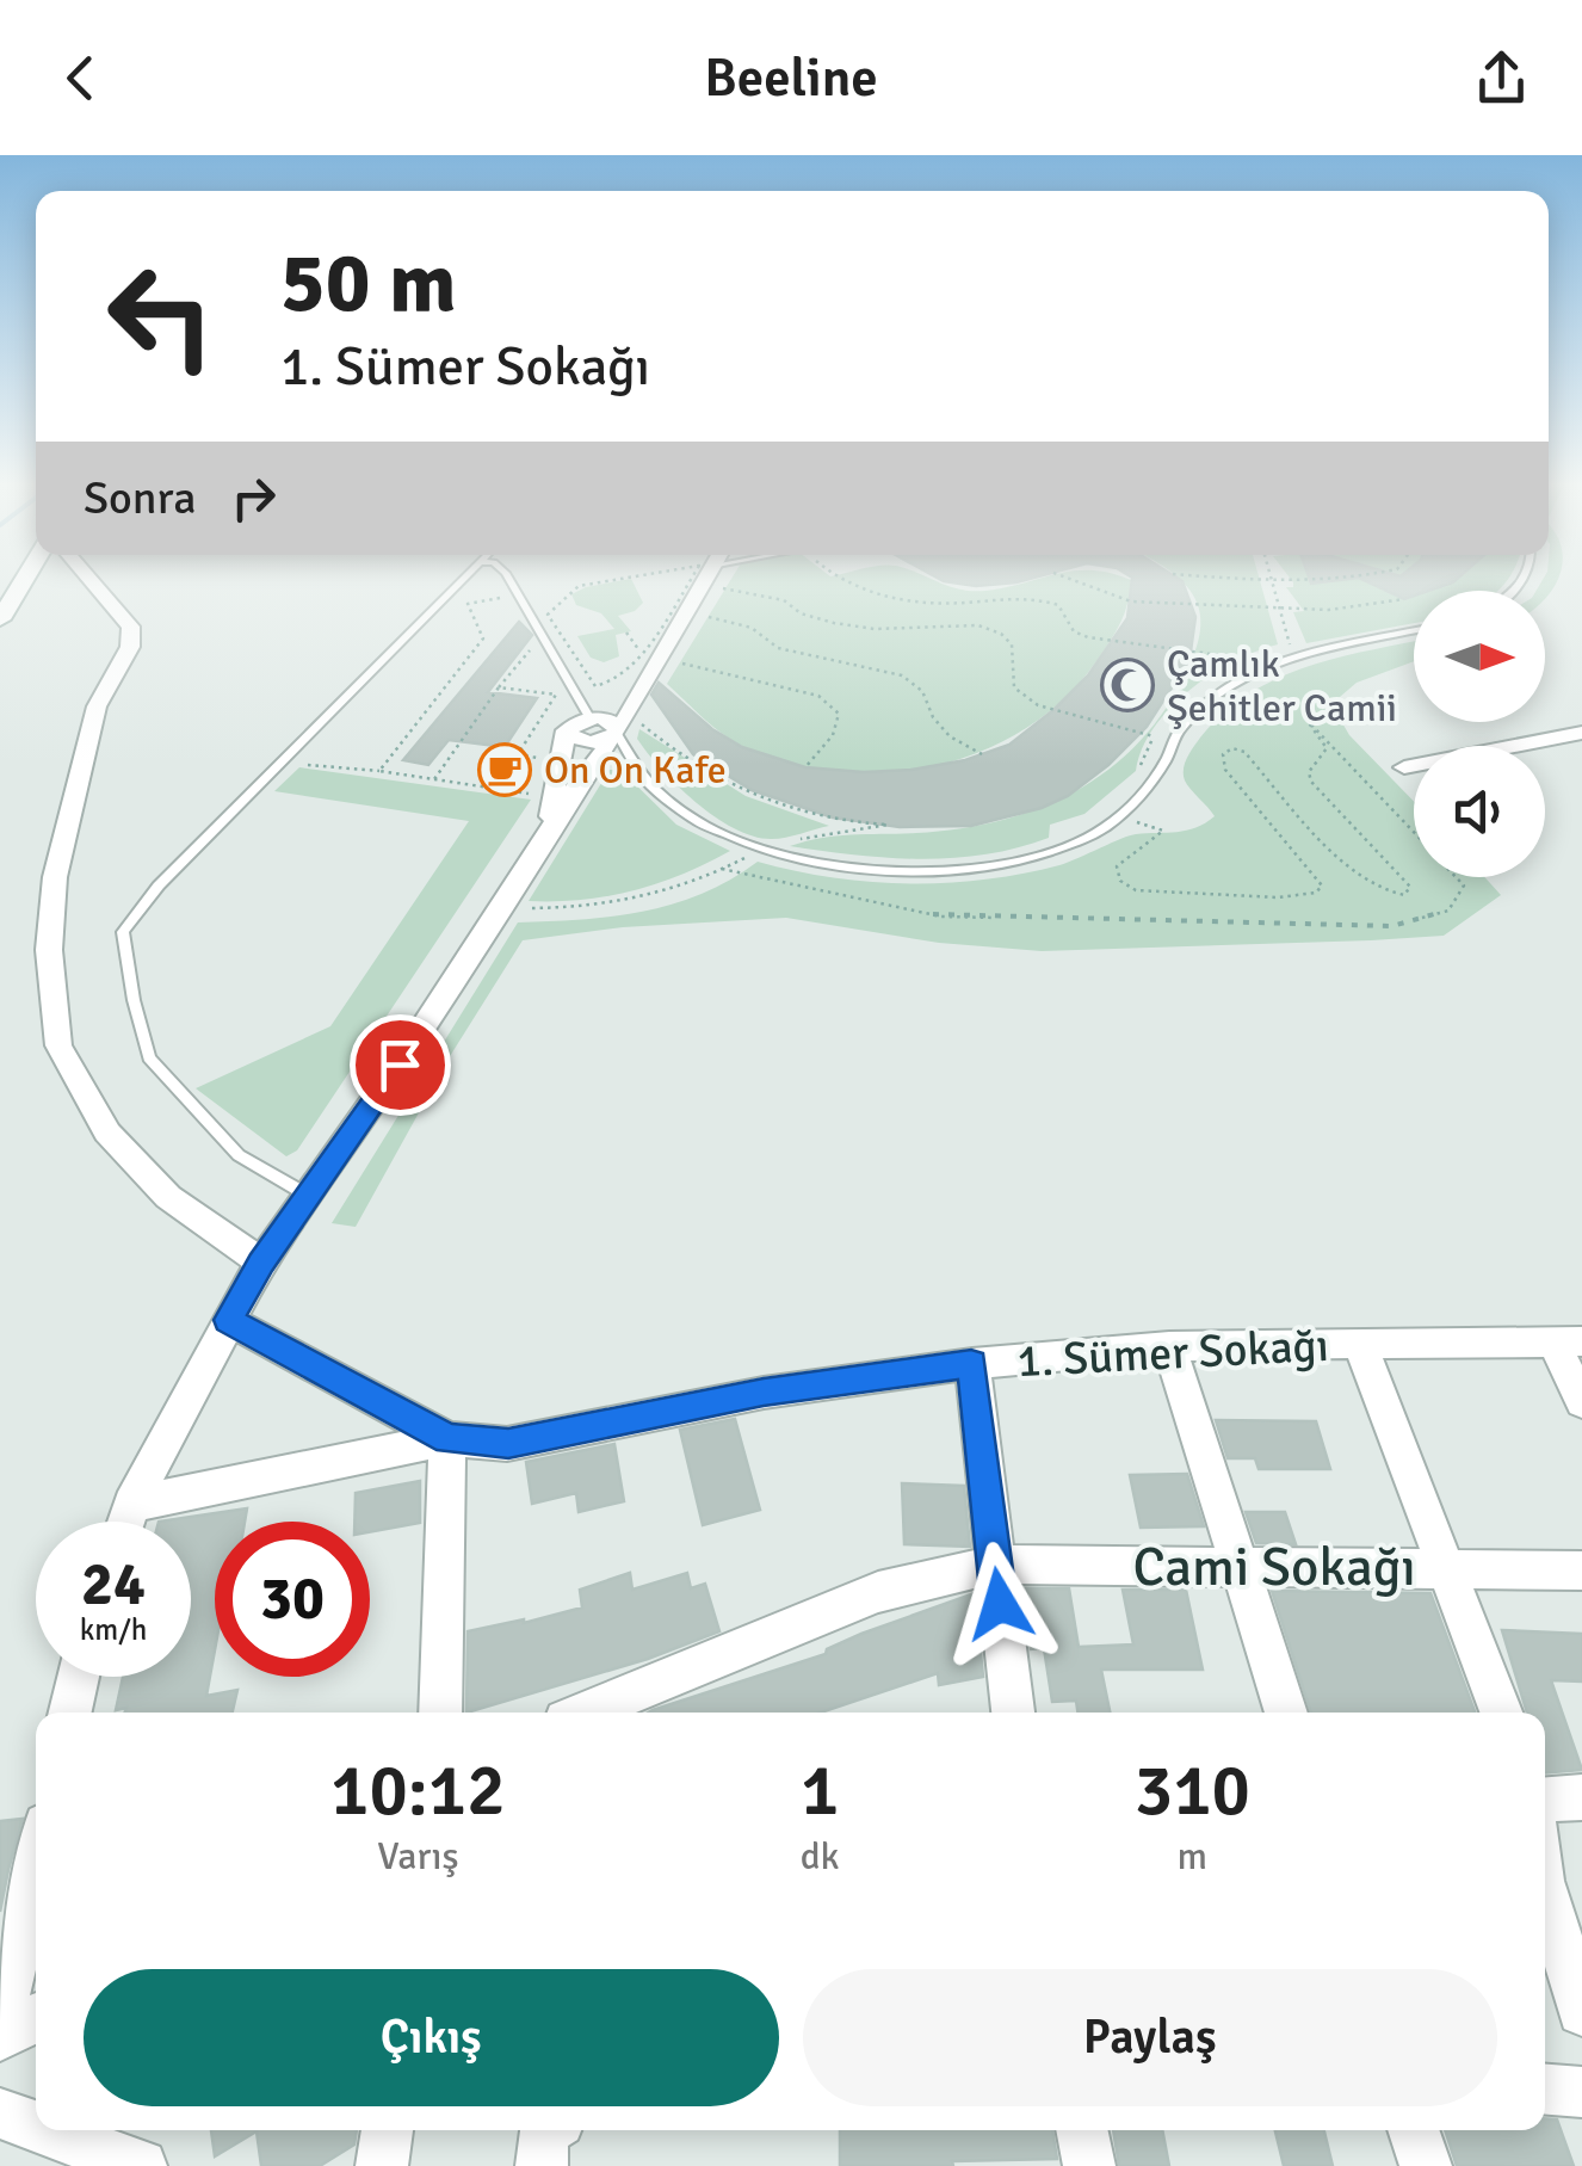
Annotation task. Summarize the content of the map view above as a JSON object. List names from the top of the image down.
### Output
{
  "streets": {
    "street": ["1. Sümer Sokağı", "Cami Sokağı"]
  },
  "places": {
    "mosque": ["Çamlık Şehitler Camii"],
    "cafe": ["On On Kafe"]
  },
  "north": "right",
  "page": {
    "header": "Beeline",
    "turn": ["50 m", "1. Sümer Sokağı"],
    "then": "Sonra",
    "speed": "24 km/h",
    "limit": "30",
    "eta": [
      "10:12",
      "Varış",
      "1",
      "dk",
      "310",
      "m"
    ],
    "buttons": ["Çıkış", "Paylaş"]
  }
}
